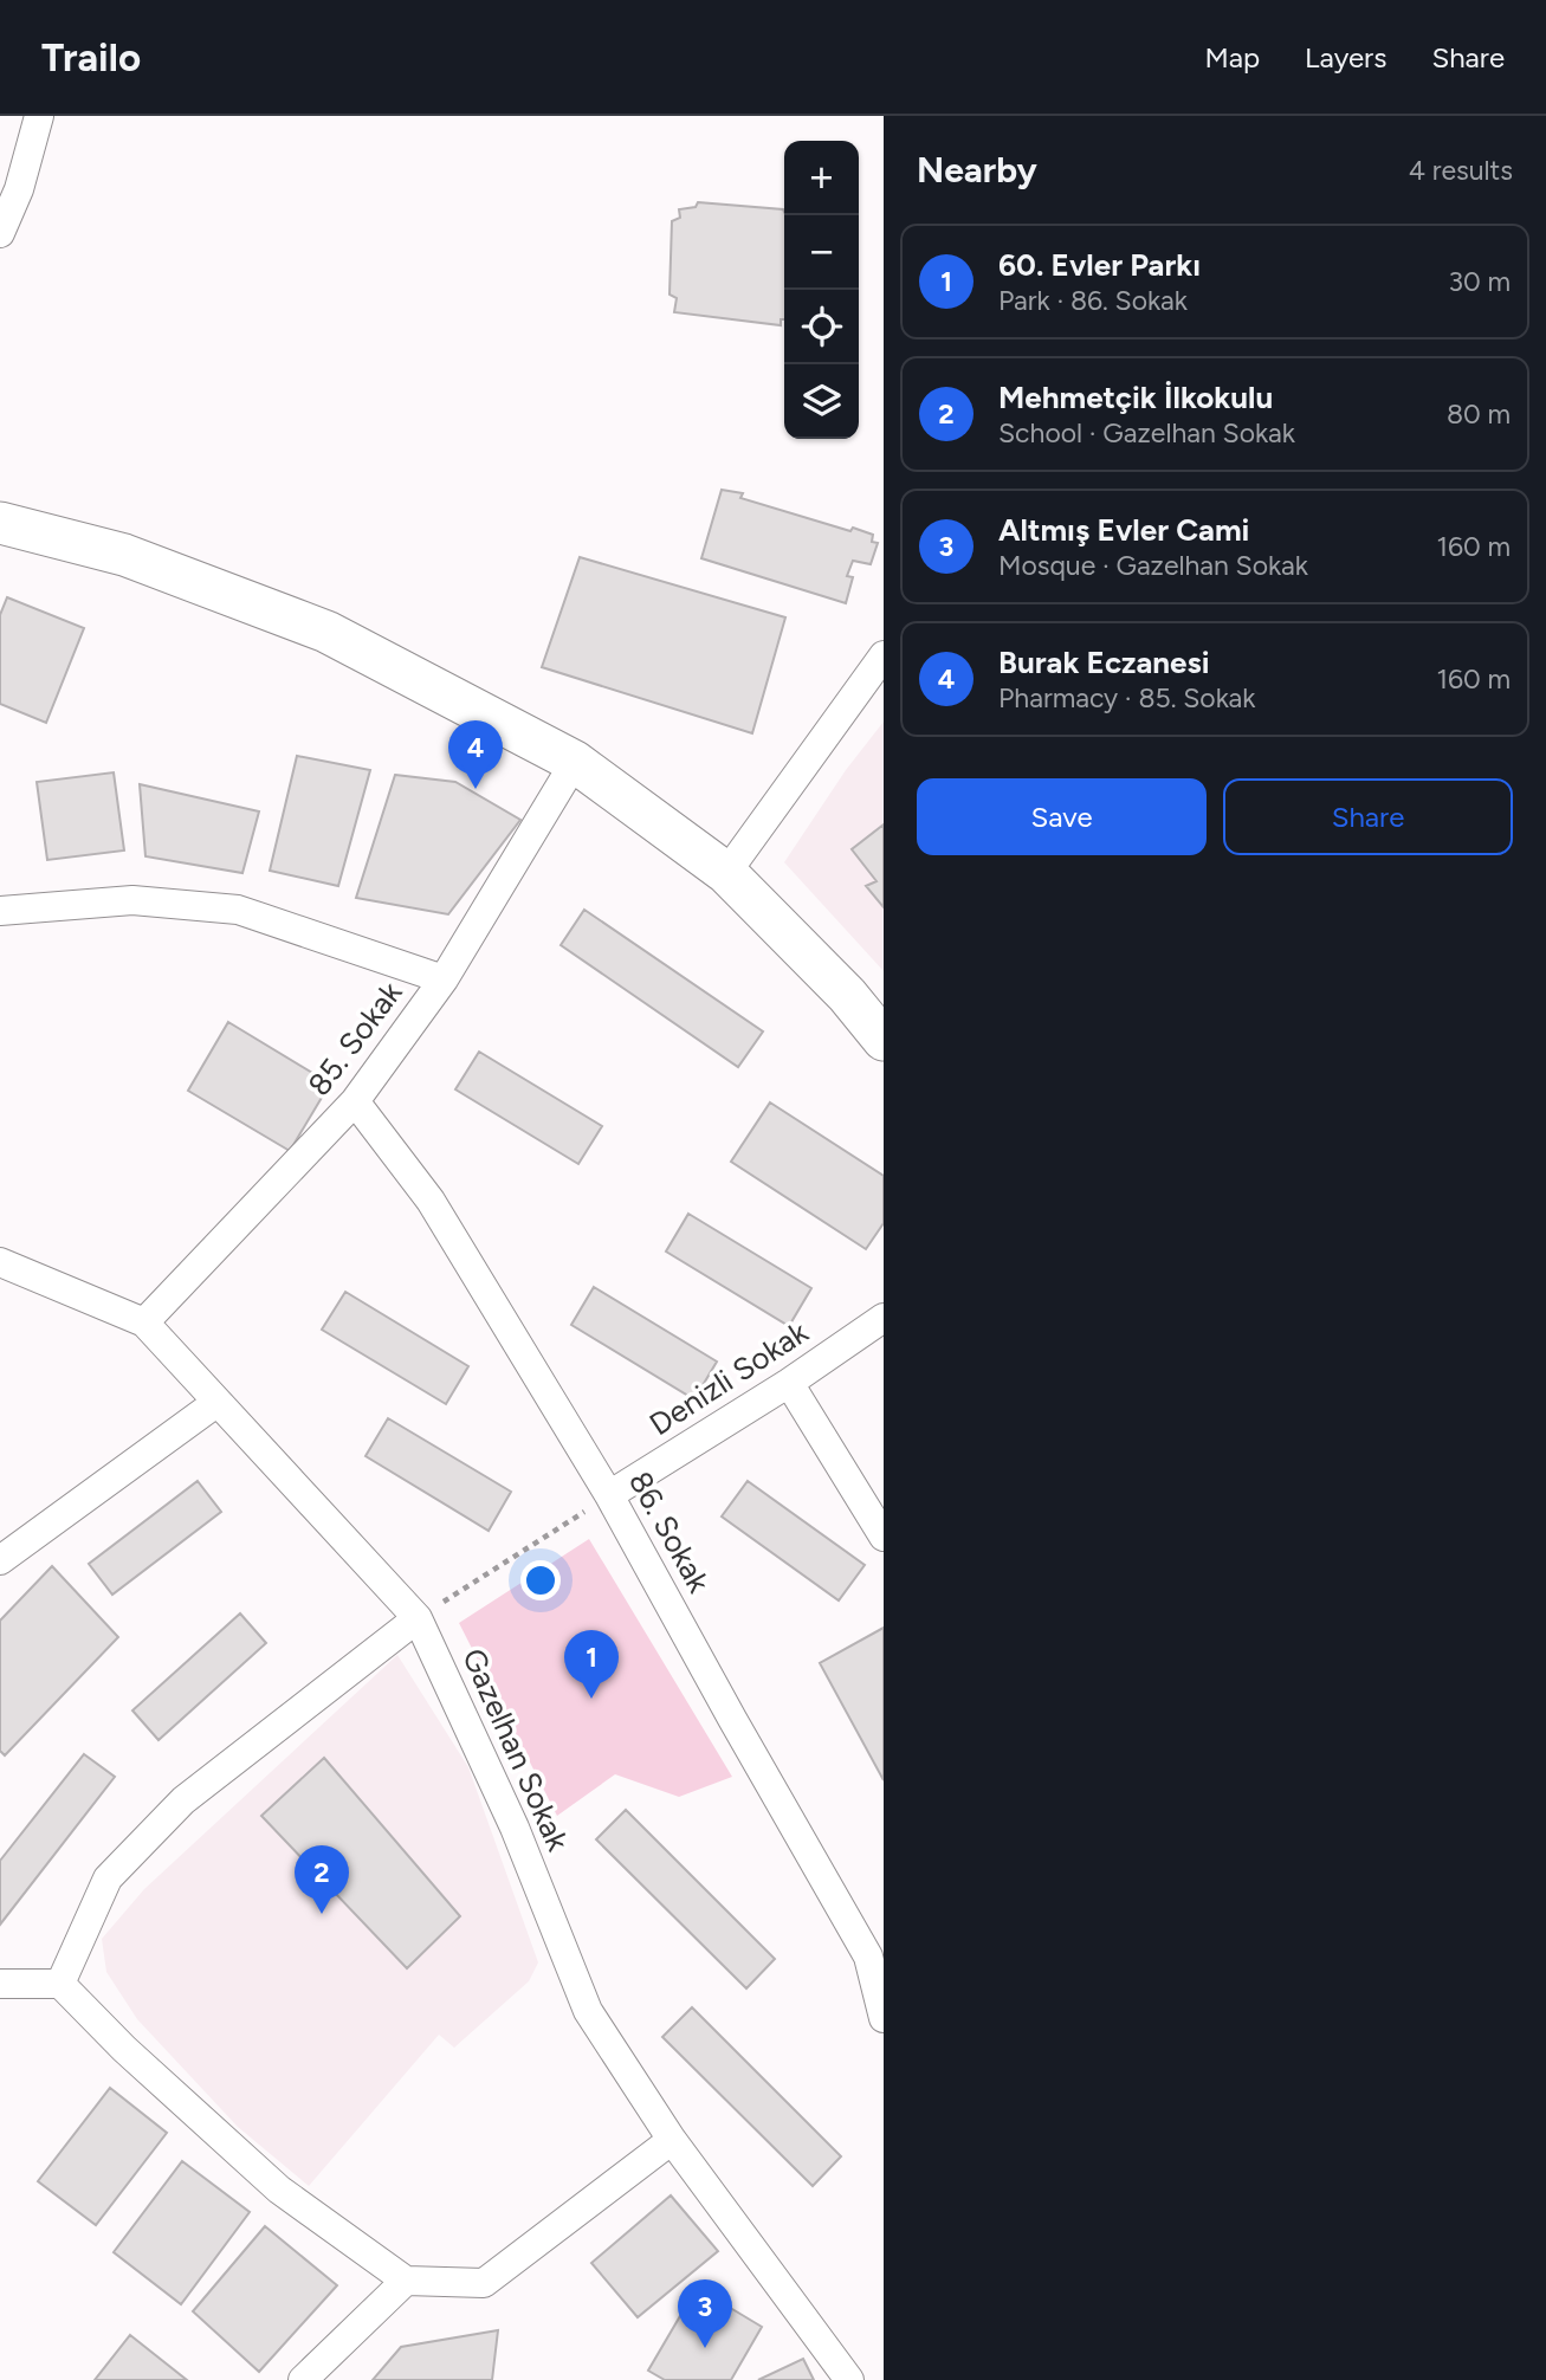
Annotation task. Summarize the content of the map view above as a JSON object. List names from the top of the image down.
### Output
{
  "streets": {
    "street": [
      "85. Sokak",
      "Denizli Sokak",
      "86. Sokak",
      "Gazelhan Sokak"
    ]
  },
  "crossings": [
    ["85. Sokak", "86. Sokak"],
    ["85. Sokak", "Gazelhan Sokak"],
    ["Denizli Sokak", "86. Sokak"]
  ],
  "page": {
    "header": "Trailo",
    "nav": ["Map", "Layers", "Share"],
    "heading": ["Nearby", "4 results"],
    "map_buttons": ["+", "−"],
    "list": [
      {
        "mark": "1",
        "name": "60. Evler Parkı",
        "note": "Park · 86. Sokak",
        "value": "30 m"
      },
      {
        "mark": "2",
        "name": "Mehmetçik İlkokulu",
        "note": "School · Gazelhan Sokak",
        "value": "80 m"
      },
      {
        "mark": "3",
        "name": "Altmış Evler Cami",
        "note": "Mosque · Gazelhan Sokak",
        "value": "160 m"
      },
      {
        "mark": "4",
        "name": "Burak Eczanesi",
        "note": "Pharmacy · 85. Sokak",
        "value": "160 m"
      }
    ],
    "pins": [
      "4",
      "1",
      "2",
      "3"
    ],
    "buttons": ["Save", "Share"]
  }
}
